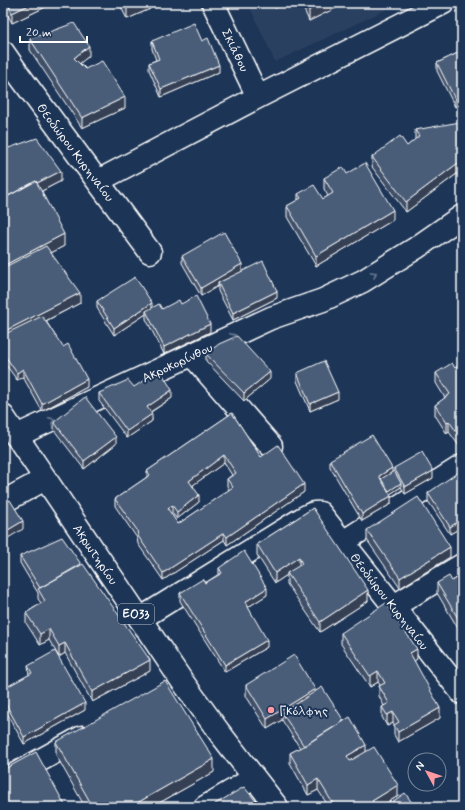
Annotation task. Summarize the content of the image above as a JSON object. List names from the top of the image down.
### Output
{
  "streets": {
    "street": [
      "Σκιάθου",
      "Θεοδώρου Κυρηναίου",
      "Ακροκορίνθου",
      "Ακρωτηρίου",
      "ΕΟ33"
    ]
  },
  "crossings": [
    ["Θεοδώρου Κυρηναίου", "Ακρωτηρίου"],
    ["Ακροκορίνθου", "Ακρωτηρίου"]
  ],
  "one_way": ["Ακροκορίνθου"],
  "places": ["Γκόλφης"],
  "scale_bar": "20 m",
  "north": "top left"
}
